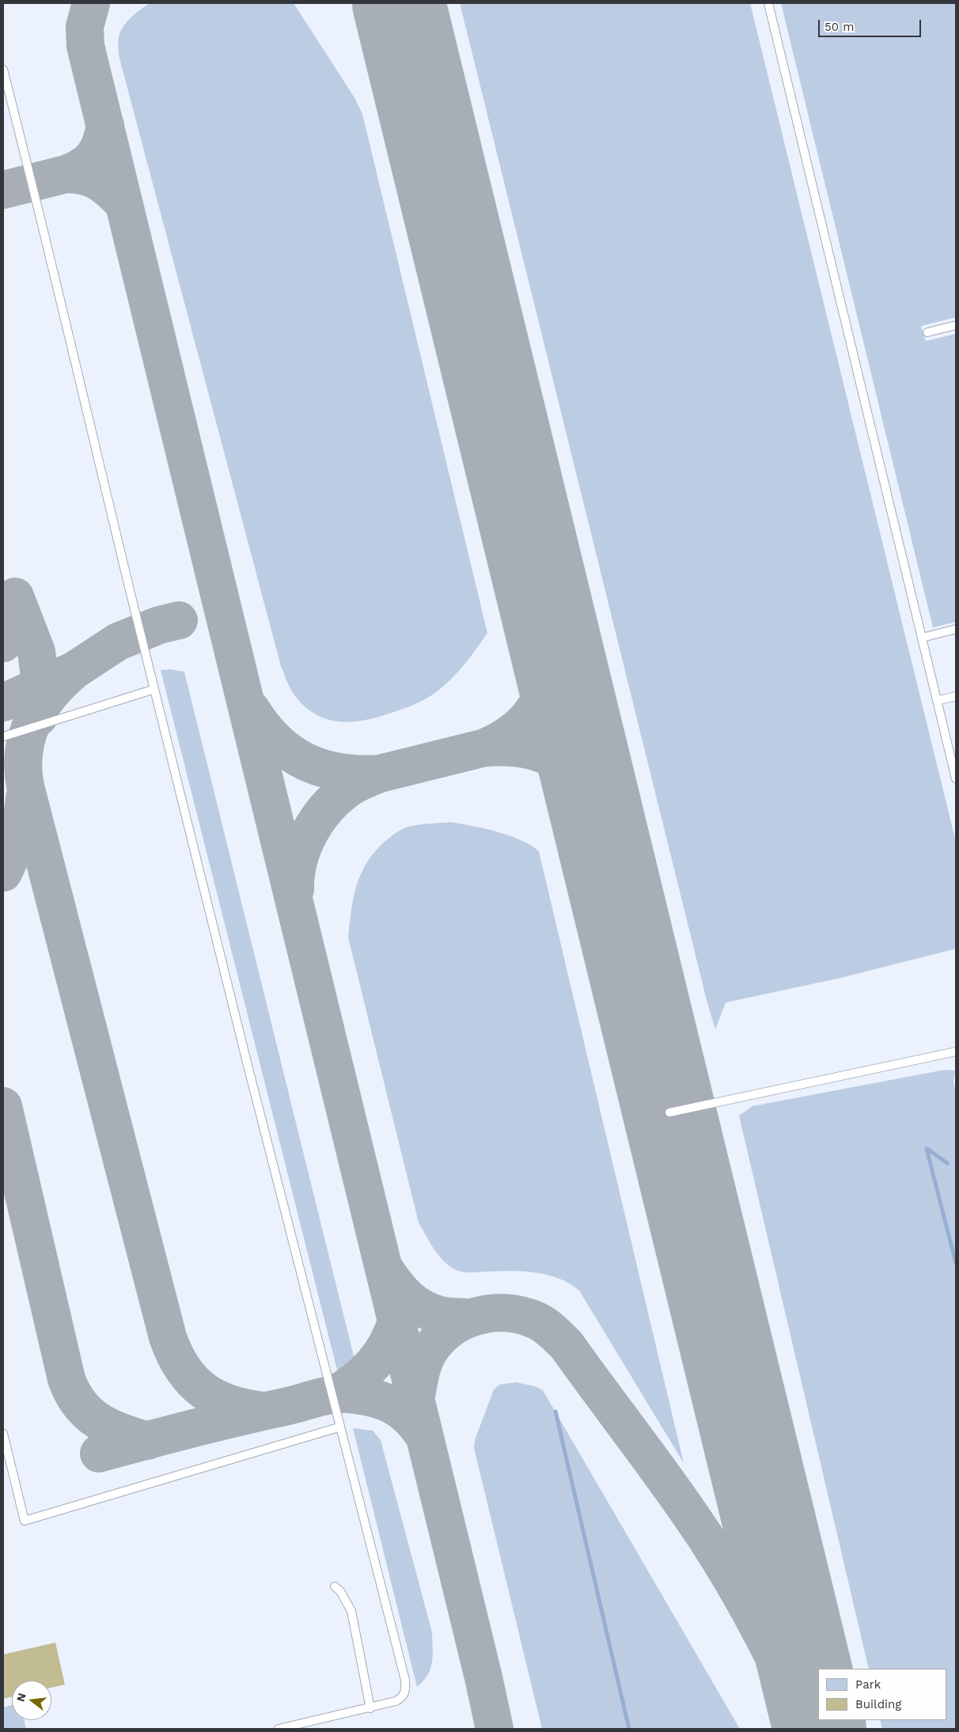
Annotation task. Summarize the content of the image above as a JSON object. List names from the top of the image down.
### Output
{
  "legend": ["Park", "Building"],
  "scale_bar": "50 m",
  "north": "left"
}
